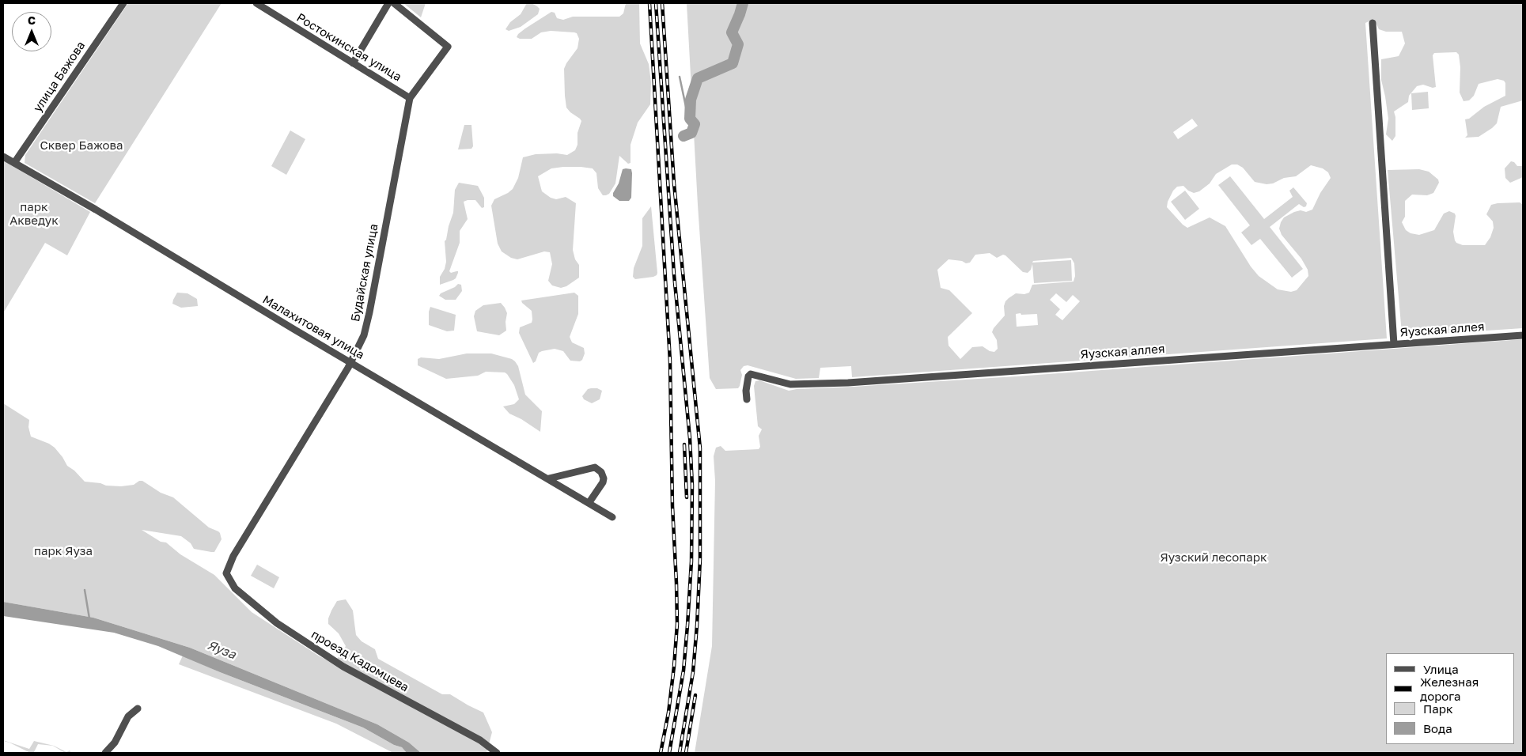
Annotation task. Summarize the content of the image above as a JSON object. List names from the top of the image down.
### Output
{
  "streets": {
    "street": [
      "Ростокинская улица",
      "улица Бажова",
      "Будайская улица",
      "Малахитовая улица",
      "Яузская аллея",
      "проезд Кадомцева"
    ]
  },
  "crossings": [
    ["Ростокинская улица", "Будайская улица"],
    ["улица Бажова", "Малахитовая улица"],
    ["Будайская улица", "Малахитовая улица"],
    ["Будайская улица", "проезд Кадомцева"]
  ],
  "water": ["Яуза"],
  "parks": [
    "Сквер Бажова",
    "парк Акведук",
    "парк Яуза",
    "Яузский лесопарк"
  ],
  "legend": [
    "Улица",
    "Железная дорога",
    "Парк",
    "Вода"
  ],
  "north": "top"
}
